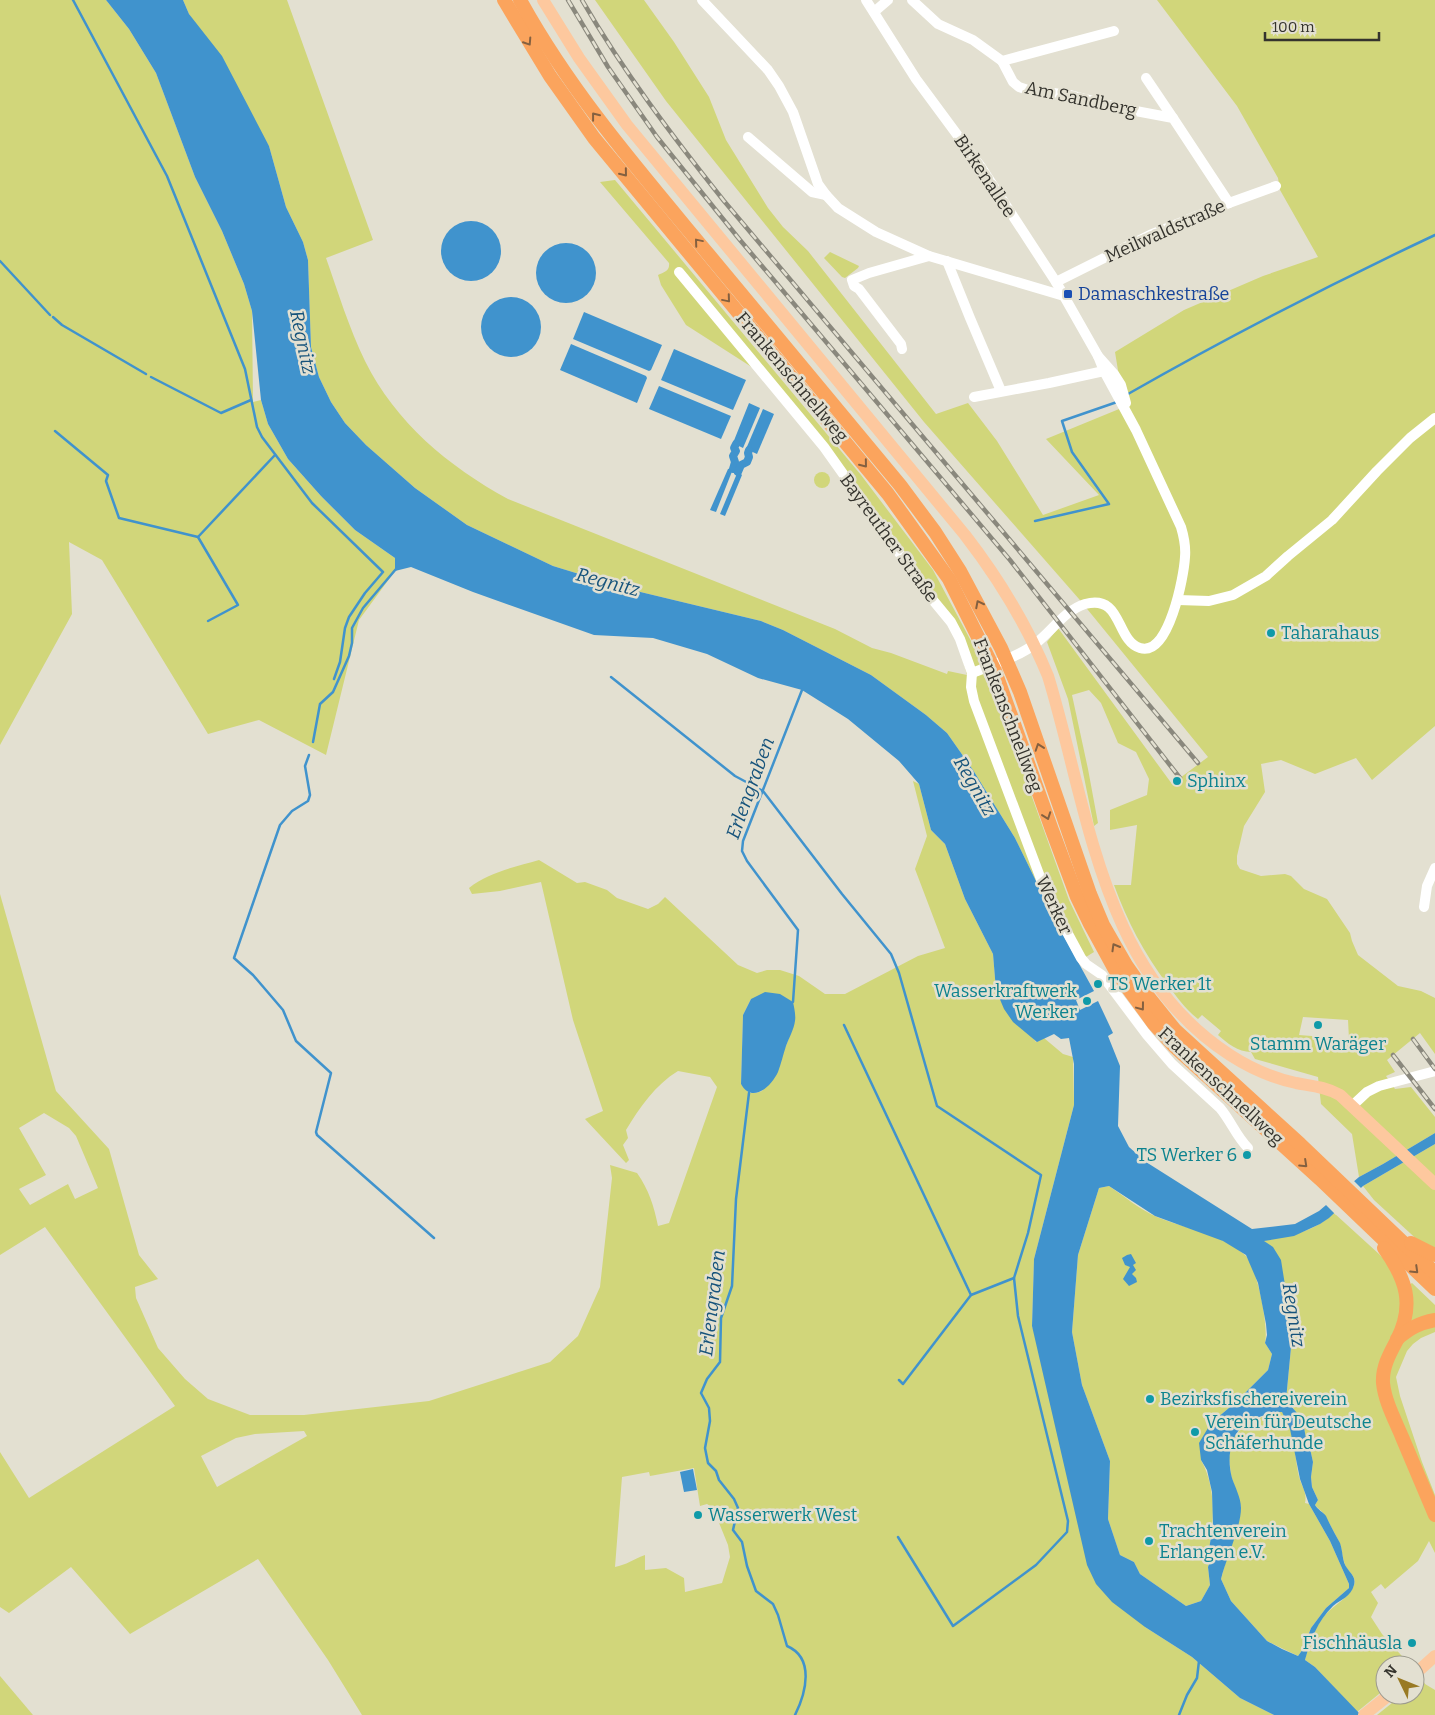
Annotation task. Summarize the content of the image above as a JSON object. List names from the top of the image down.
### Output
{
  "streets": {
    "highway": ["Frankenschnellweg"],
    "street": [
      "Am Sandberg",
      "Birkenallee",
      "Meilwaldstraße",
      "Bayreuther Straße",
      "Werker"
    ]
  },
  "crossings": [
    ["Am Sandberg", "Meilwaldstraße"],
    ["Birkenallee", "Meilwaldstraße"],
    ["Bayreuther Straße", "Werker"]
  ],
  "water": ["Regnitz", "Erlengraben"],
  "places": {
    "transit": ["Damaschkestraße"],
    "other": [
      "Taharahaus",
      "Sphinx",
      "TS Werker 1t",
      "Wasserkraftwerk Werker",
      "Stamm Waräger",
      "TS Werker 6",
      "Bezirksfischereiverein",
      "Verein für Deutsche Schäferhunde",
      "Wasserwerk West",
      "Trachtenverein Erlangen e.V.",
      "Fischhäusla"
    ]
  },
  "scale_bar": "100 m",
  "north": "top left"
}
